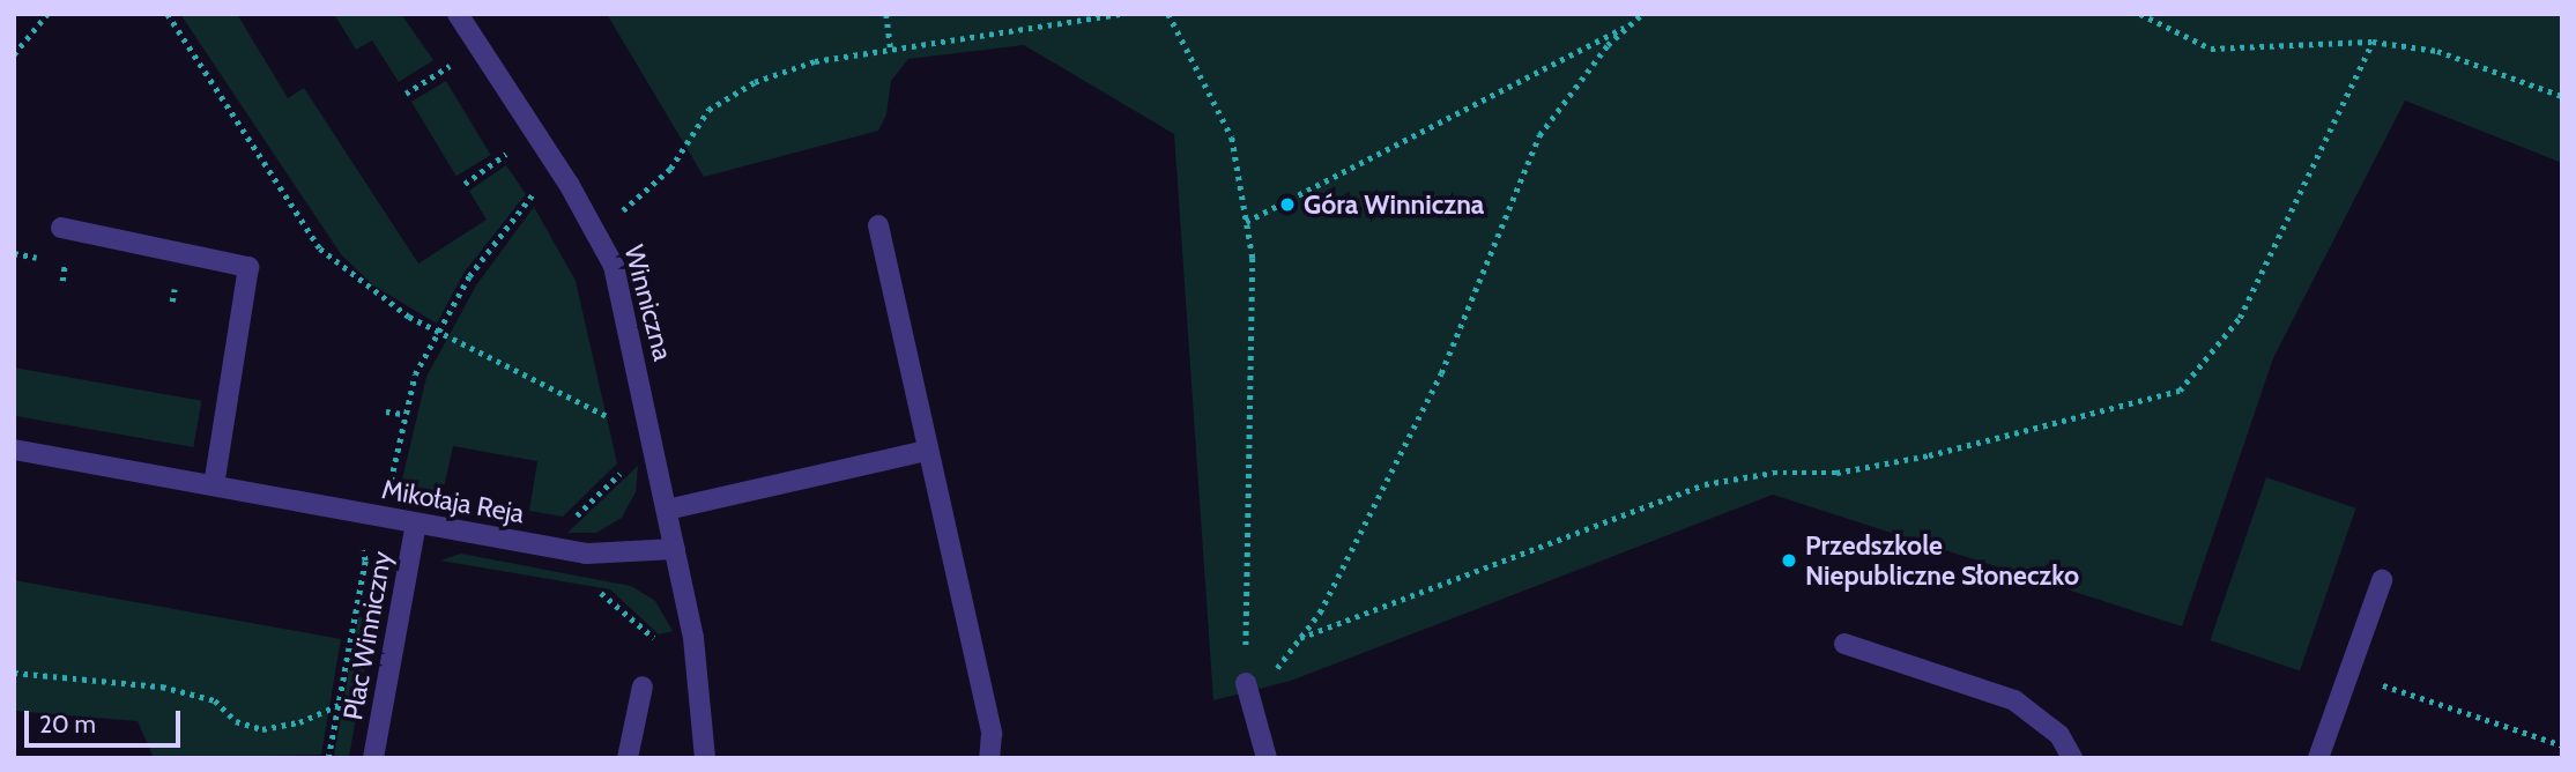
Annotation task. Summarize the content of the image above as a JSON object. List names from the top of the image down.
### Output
{
  "streets": {
    "street": ["Winniczna", "Mikołaja Reja", "Plac Winniczny"]
  },
  "crossings": [
    ["Winniczna", "Mikołaja Reja"],
    ["Mikołaja Reja", "Plac Winniczny"]
  ],
  "places": ["Góra Winniczna", "Przedszkole Niepubliczne Słoneczko"],
  "scale_bar": "20 m"
}
